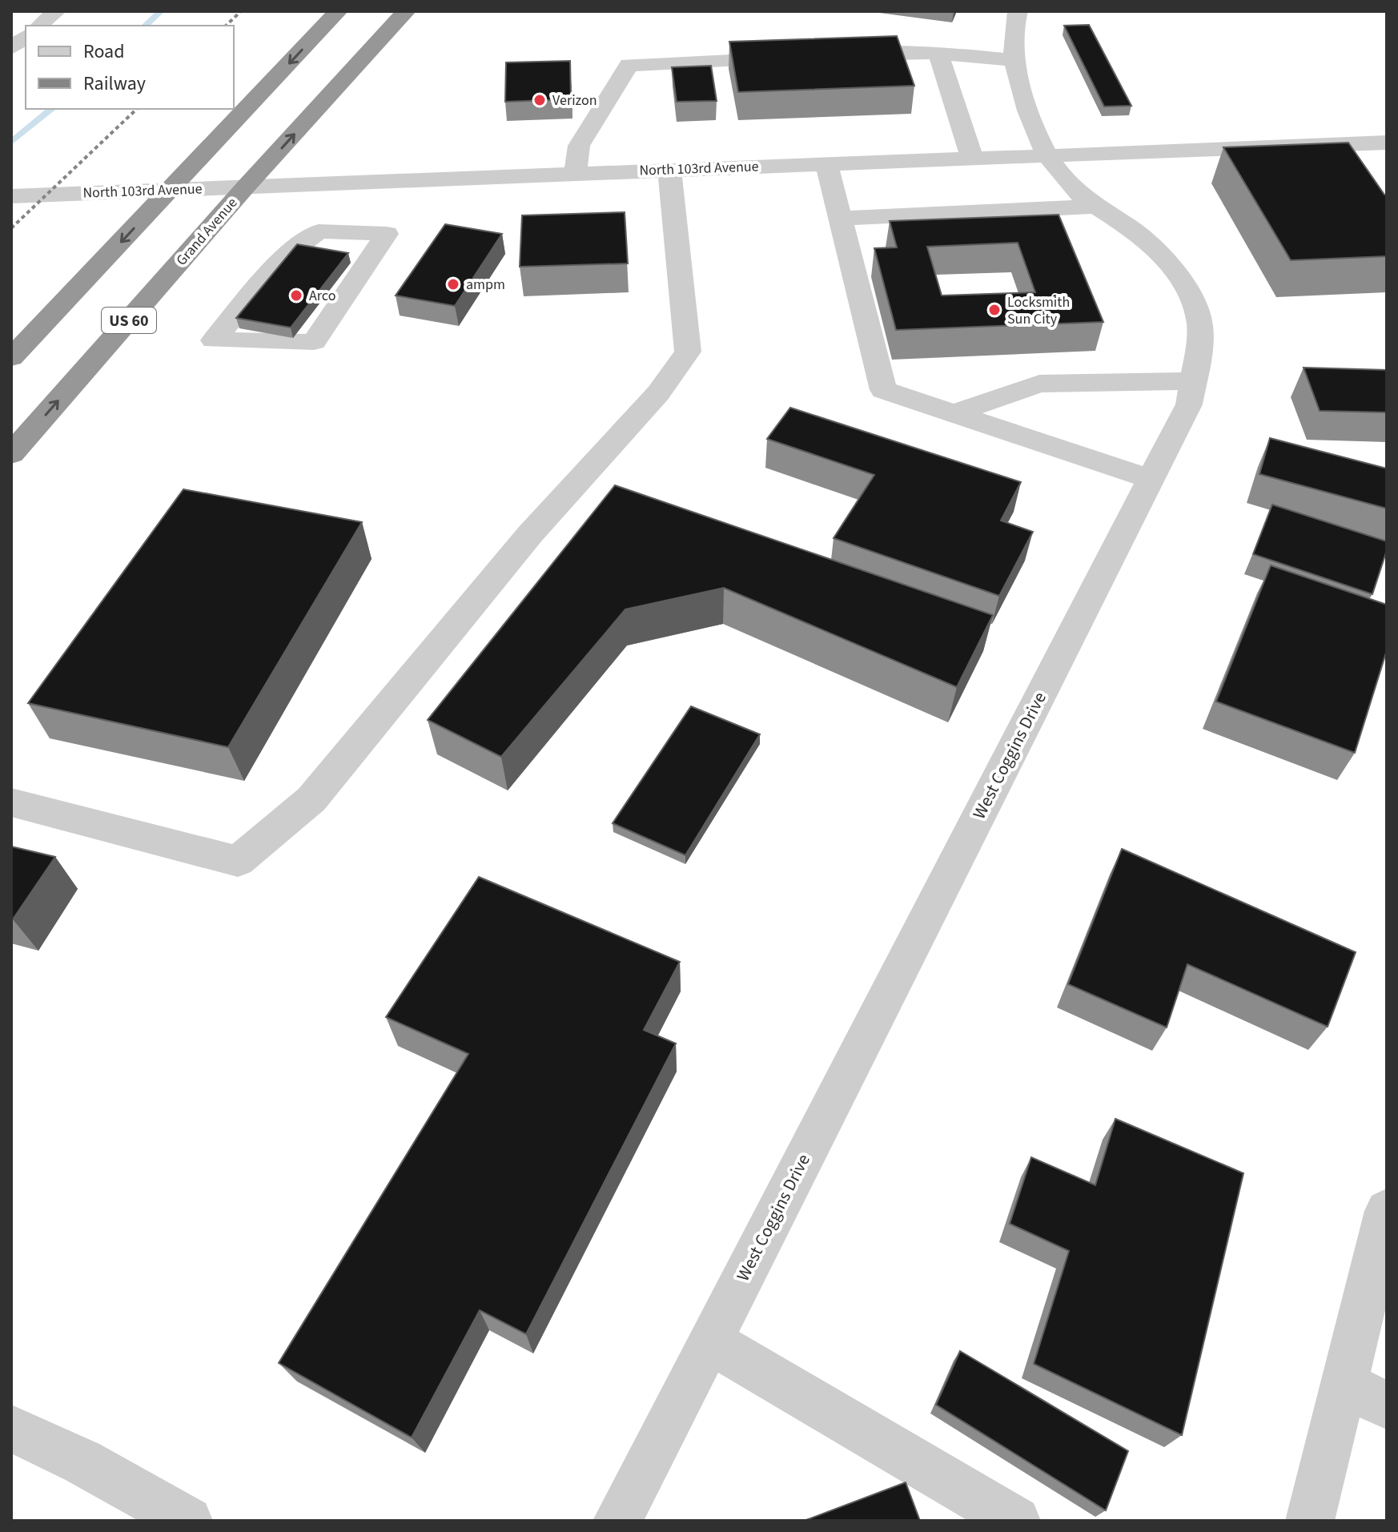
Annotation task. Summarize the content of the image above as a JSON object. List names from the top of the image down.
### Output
{
  "streets": {
    "highway": ["Grand Avenue", "US 60"],
    "street": ["North 103rd Avenue", "West Coggins Drive"]
  },
  "crossings": [
    ["North 103rd Avenue", "Grand Avenue"],
    ["North 103rd Avenue", "West Coggins Drive"]
  ],
  "places": [
    "Verizon",
    "ampm",
    "Arco",
    "Locksmith Sun City"
  ],
  "legend": ["Road", "Railway"]
}
